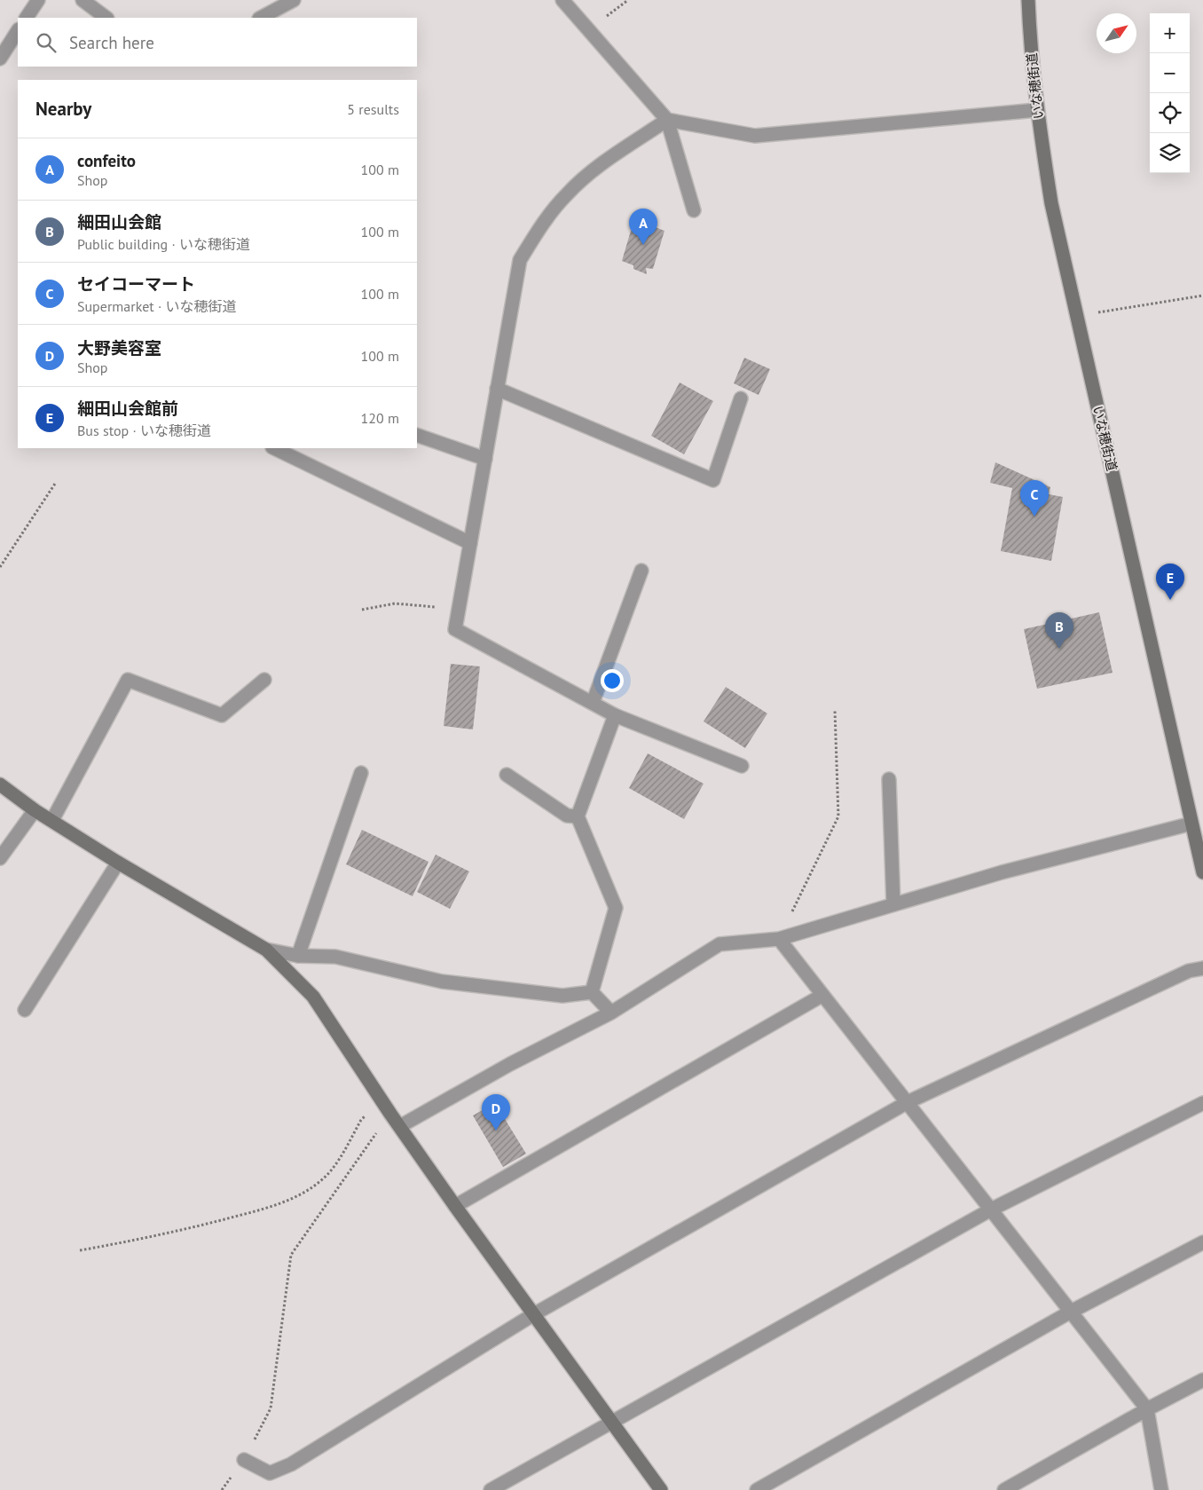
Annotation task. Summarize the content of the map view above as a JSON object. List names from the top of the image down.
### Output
{
  "streets": {
    "street": ["いな穂街道"]
  },
  "north": "top right",
  "page": {
    "map_buttons": ["+", "−"],
    "search": "Search here",
    "heading": ["Nearby", "5 results"],
    "list": [
      {
        "mark": "A",
        "name": "confeito",
        "note": "Shop",
        "value": "100 m"
      },
      {
        "mark": "B",
        "name": "細田山会館",
        "note": "Public building · いな穂街道",
        "value": "100 m"
      },
      {
        "mark": "C",
        "name": "セイコーマート",
        "note": "Supermarket · いな穂街道",
        "value": "100 m"
      },
      {
        "mark": "D",
        "name": "大野美容室",
        "note": "Shop",
        "value": "100 m"
      },
      {
        "mark": "E",
        "name": "細田山会館前",
        "note": "Bus stop · いな穂街道",
        "value": "120 m"
      }
    ],
    "pins": [
      "A",
      "C",
      "E",
      "B",
      "D"
    ]
  }
}
